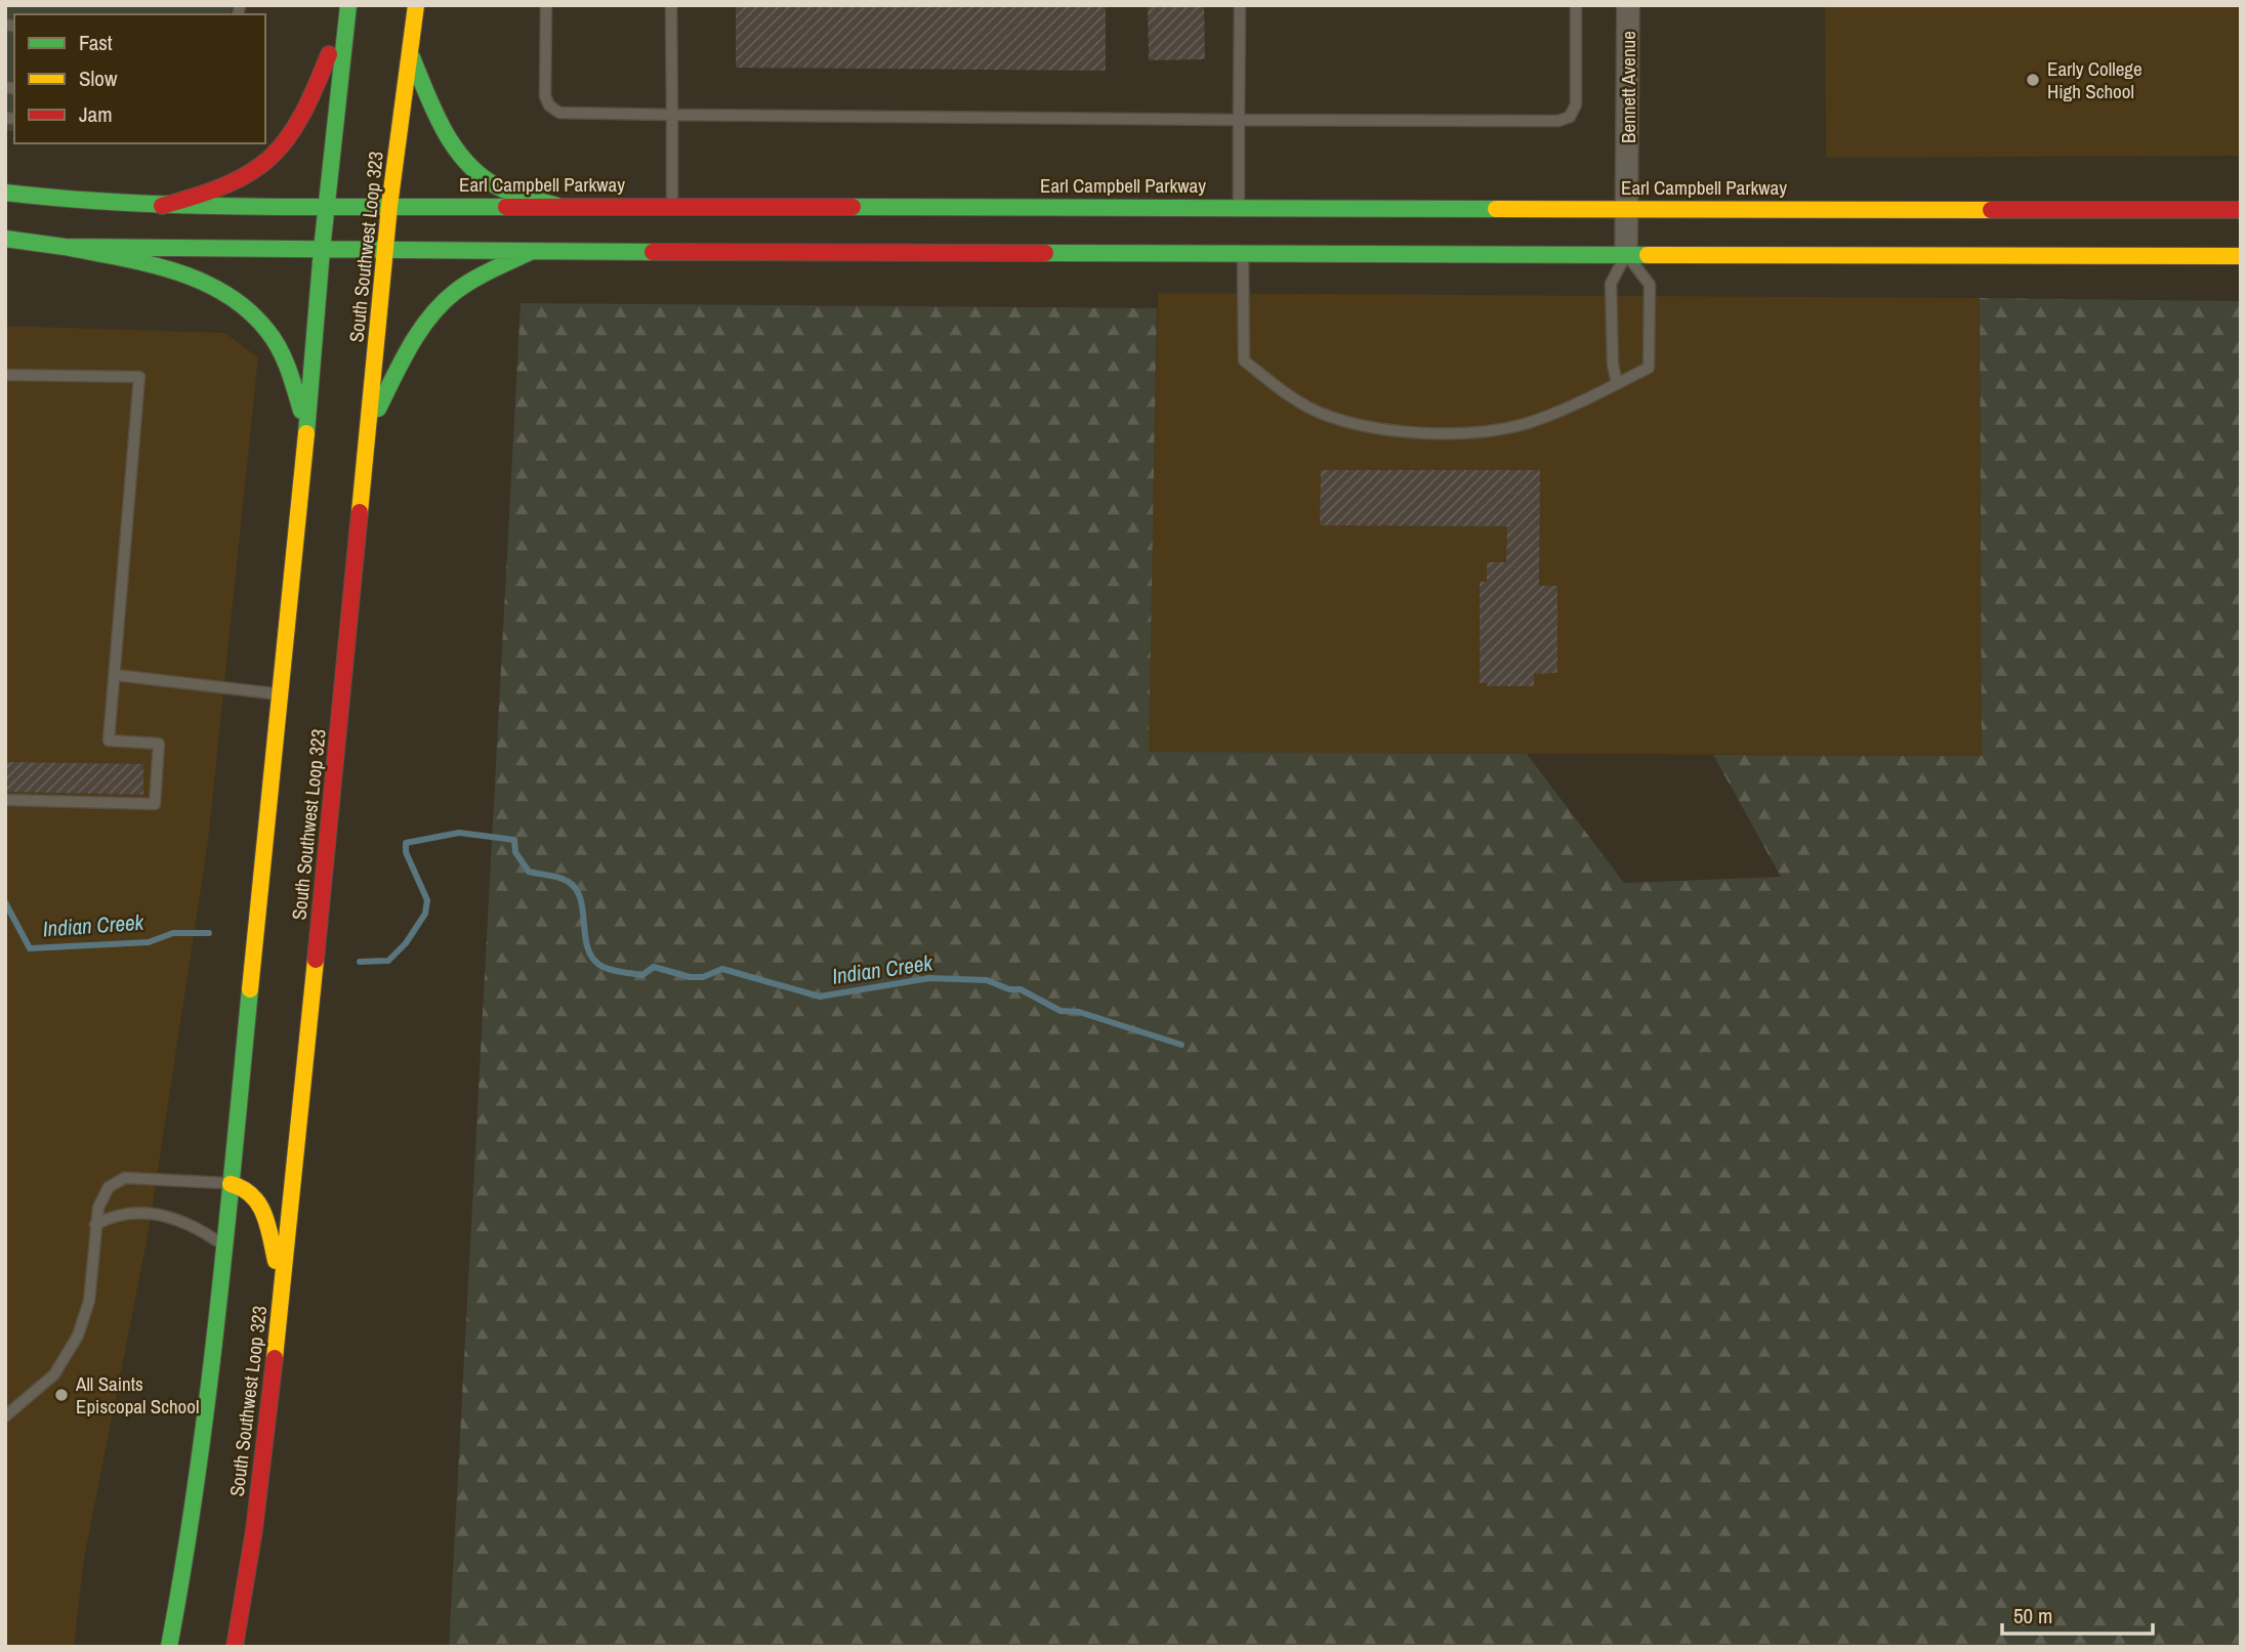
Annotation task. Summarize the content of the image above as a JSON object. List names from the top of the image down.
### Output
{
  "streets": {
    "main road": ["Earl Campbell Parkway", "South Southwest Loop 323"],
    "street": ["Bennett Avenue"]
  },
  "crossings": [
    ["Bennett Avenue", "Earl Campbell Parkway"],
    ["Earl Campbell Parkway", "South Southwest Loop 323"]
  ],
  "water": ["Indian Creek"],
  "places": ["Early College High School", "All Saints Episcopal School"],
  "legend": ["Fast", "Slow", "Jam"],
  "scale_bar": "50 m"
}
